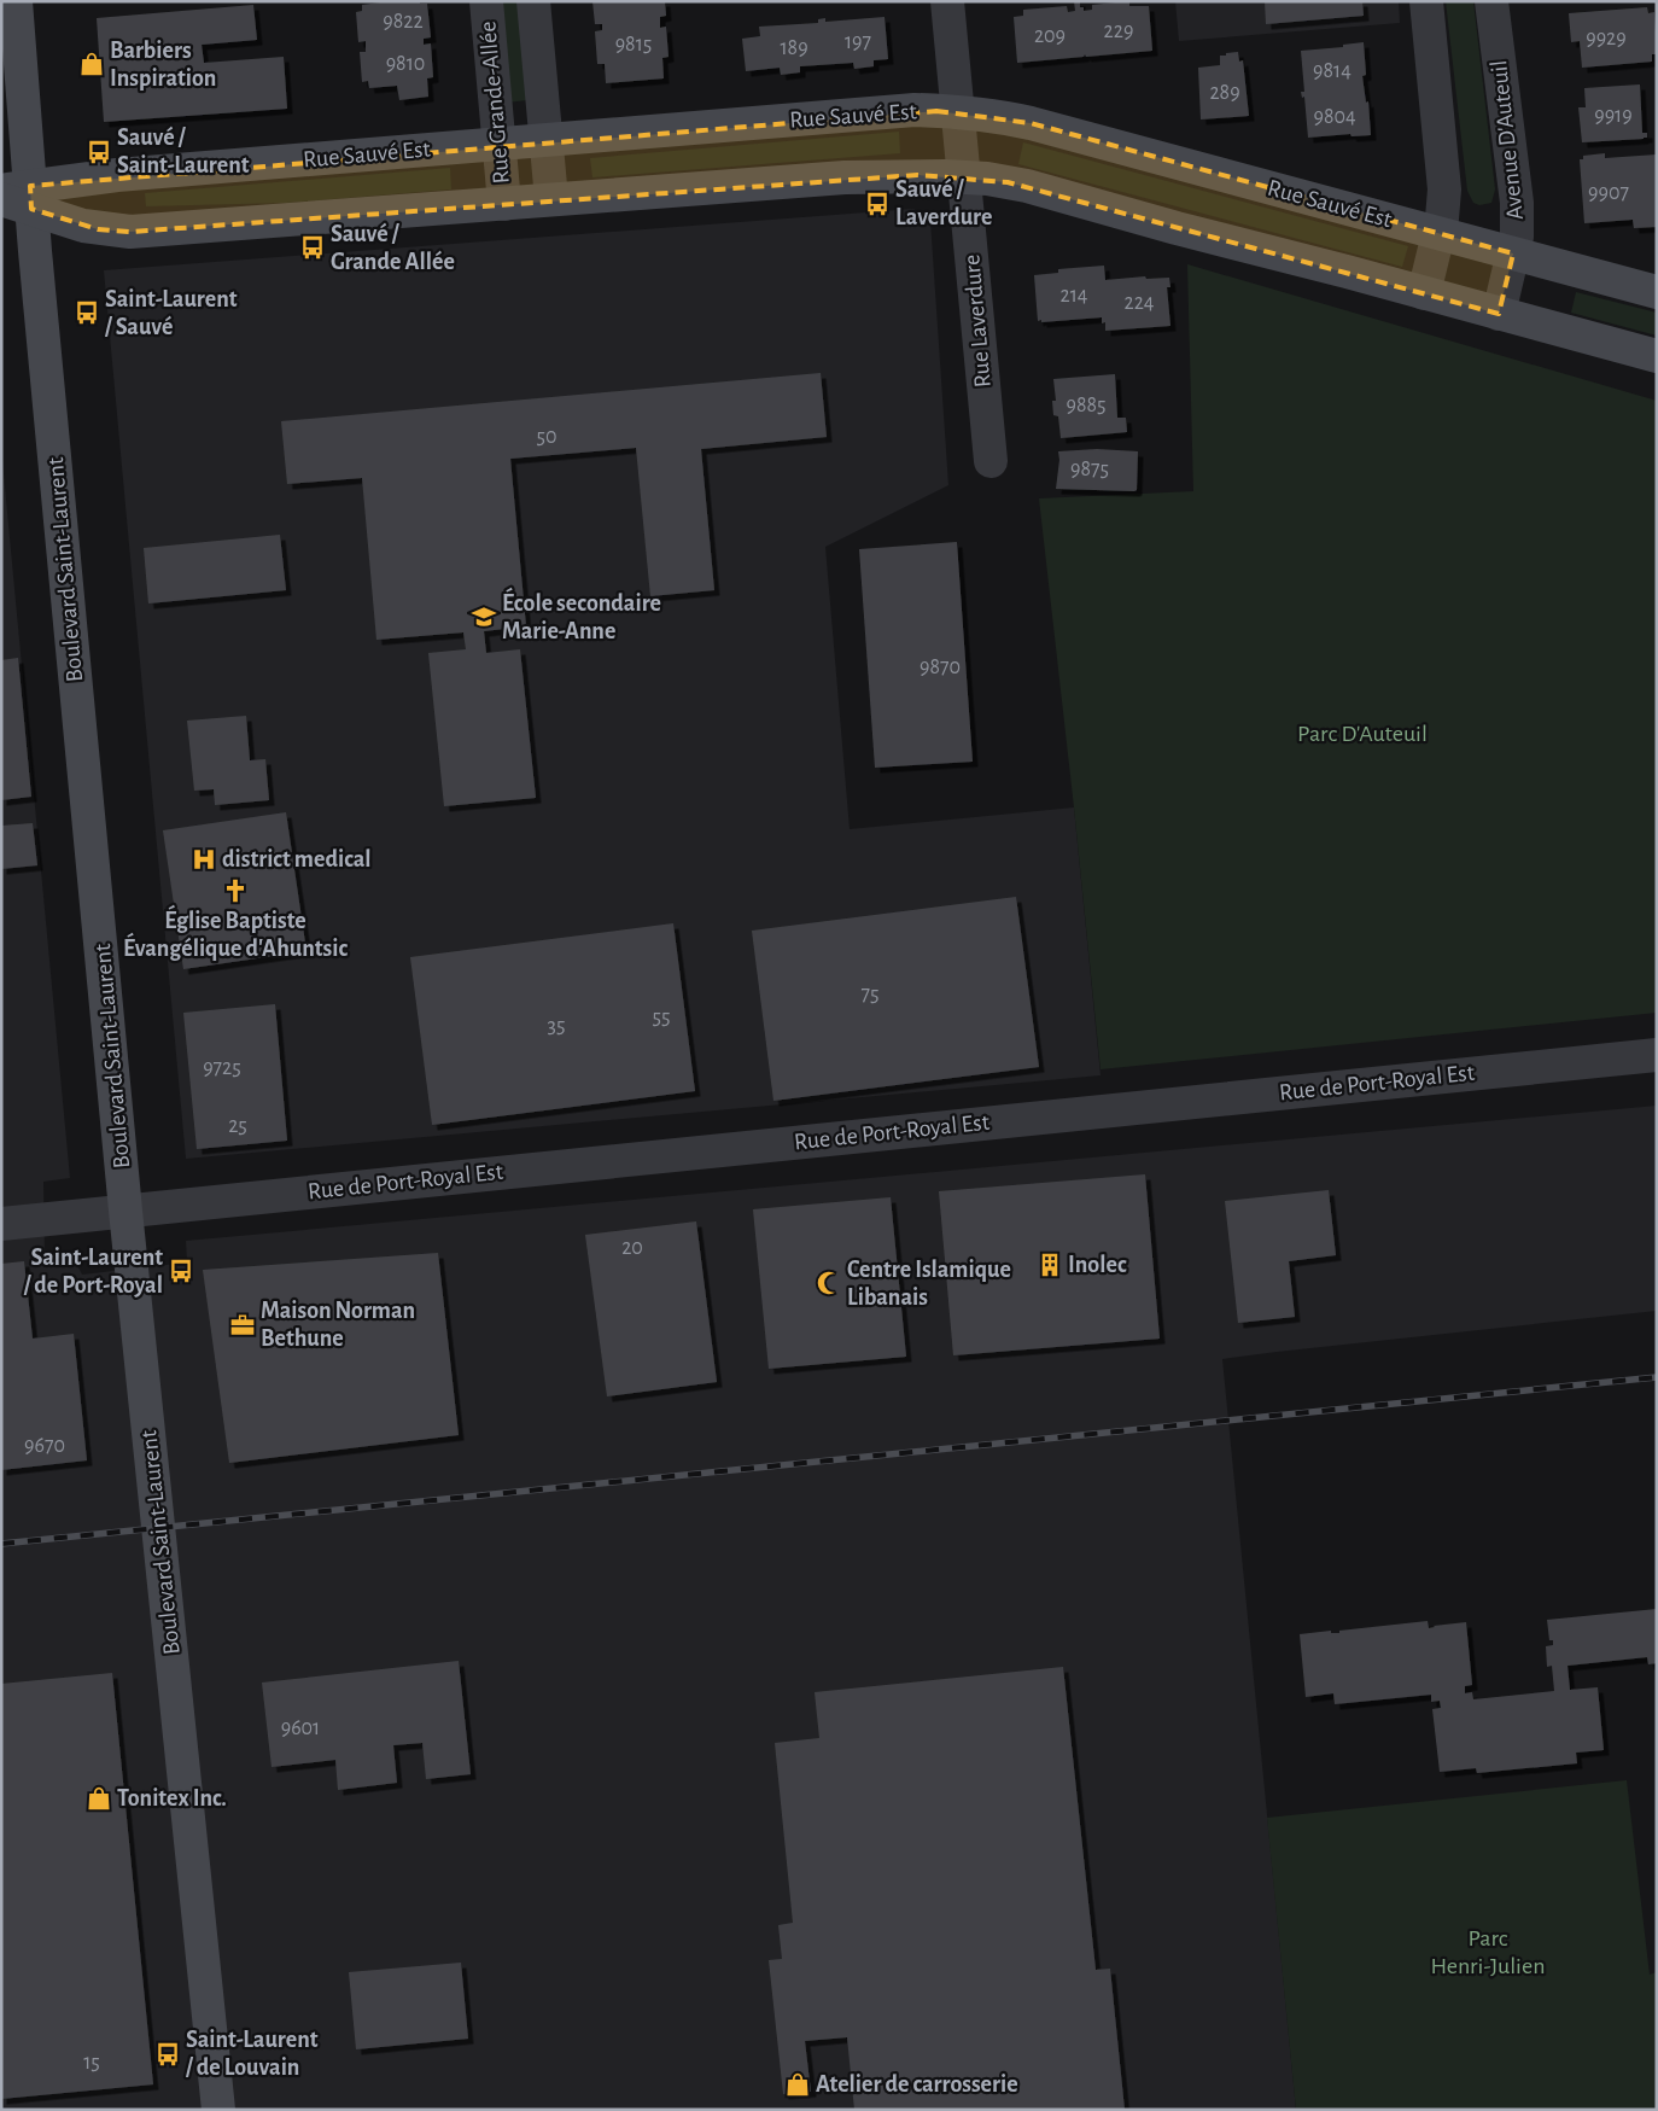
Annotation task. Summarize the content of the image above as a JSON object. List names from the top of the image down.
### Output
{
  "streets": {
    "main road": ["Rue Sauvé Est", "Boulevard Saint-Laurent"],
    "street": [
      "Rue Grande-Allée",
      "Avenue D'Auteuil",
      "Rue Laverdure",
      "Rue de Port-Royal Est"
    ]
  },
  "crossings": [
    ["Rue Grande-Allée", "Rue Sauvé Est"],
    ["Rue Sauvé Est", "Avenue D'Auteuil"],
    ["Rue Sauvé Est", "Rue Laverdure"],
    ["Rue Sauvé Est", "Boulevard Saint-Laurent"],
    ["Boulevard Saint-Laurent", "Rue de Port-Royal Est"]
  ],
  "parks": ["Parc D'Auteuil", "Parc Henri-Julien"],
  "places": {
    "shop": ["Barbiers Inspiration", "Tonitex Inc.", "Atelier de carrosserie"],
    "bus stop": [
      "Sauvé / Saint-Laurent",
      "Sauvé / Laverdure",
      "Sauvé / Grande Allée",
      "Saint-Laurent / Sauvé",
      "Saint-Laurent / de Port-Royal",
      "Saint-Laurent / de Louvain"
    ],
    "school or university": ["École secondaire Marie-Anne"],
    "hospital": ["district medical"],
    "church": ["Église Baptiste Évangélique d'Ahuntsic"],
    "building": ["Inolec"],
    "mosque": ["Centre Islamique Libanais"],
    "office": ["Maison Norman Bethune"]
  },
  "house_numbers": [
    "9822",
    "229",
    "209",
    "9929",
    "197",
    "9815",
    "189",
    "9810",
    "9814",
    "289",
    "9919",
    "9804",
    "9907",
    "214",
    "224",
    "9885",
    "50",
    "9875",
    "9870",
    "75",
    "55",
    "35",
    "9725",
    "25",
    "20",
    "9670",
    "9601",
    "15"
  ]
}
